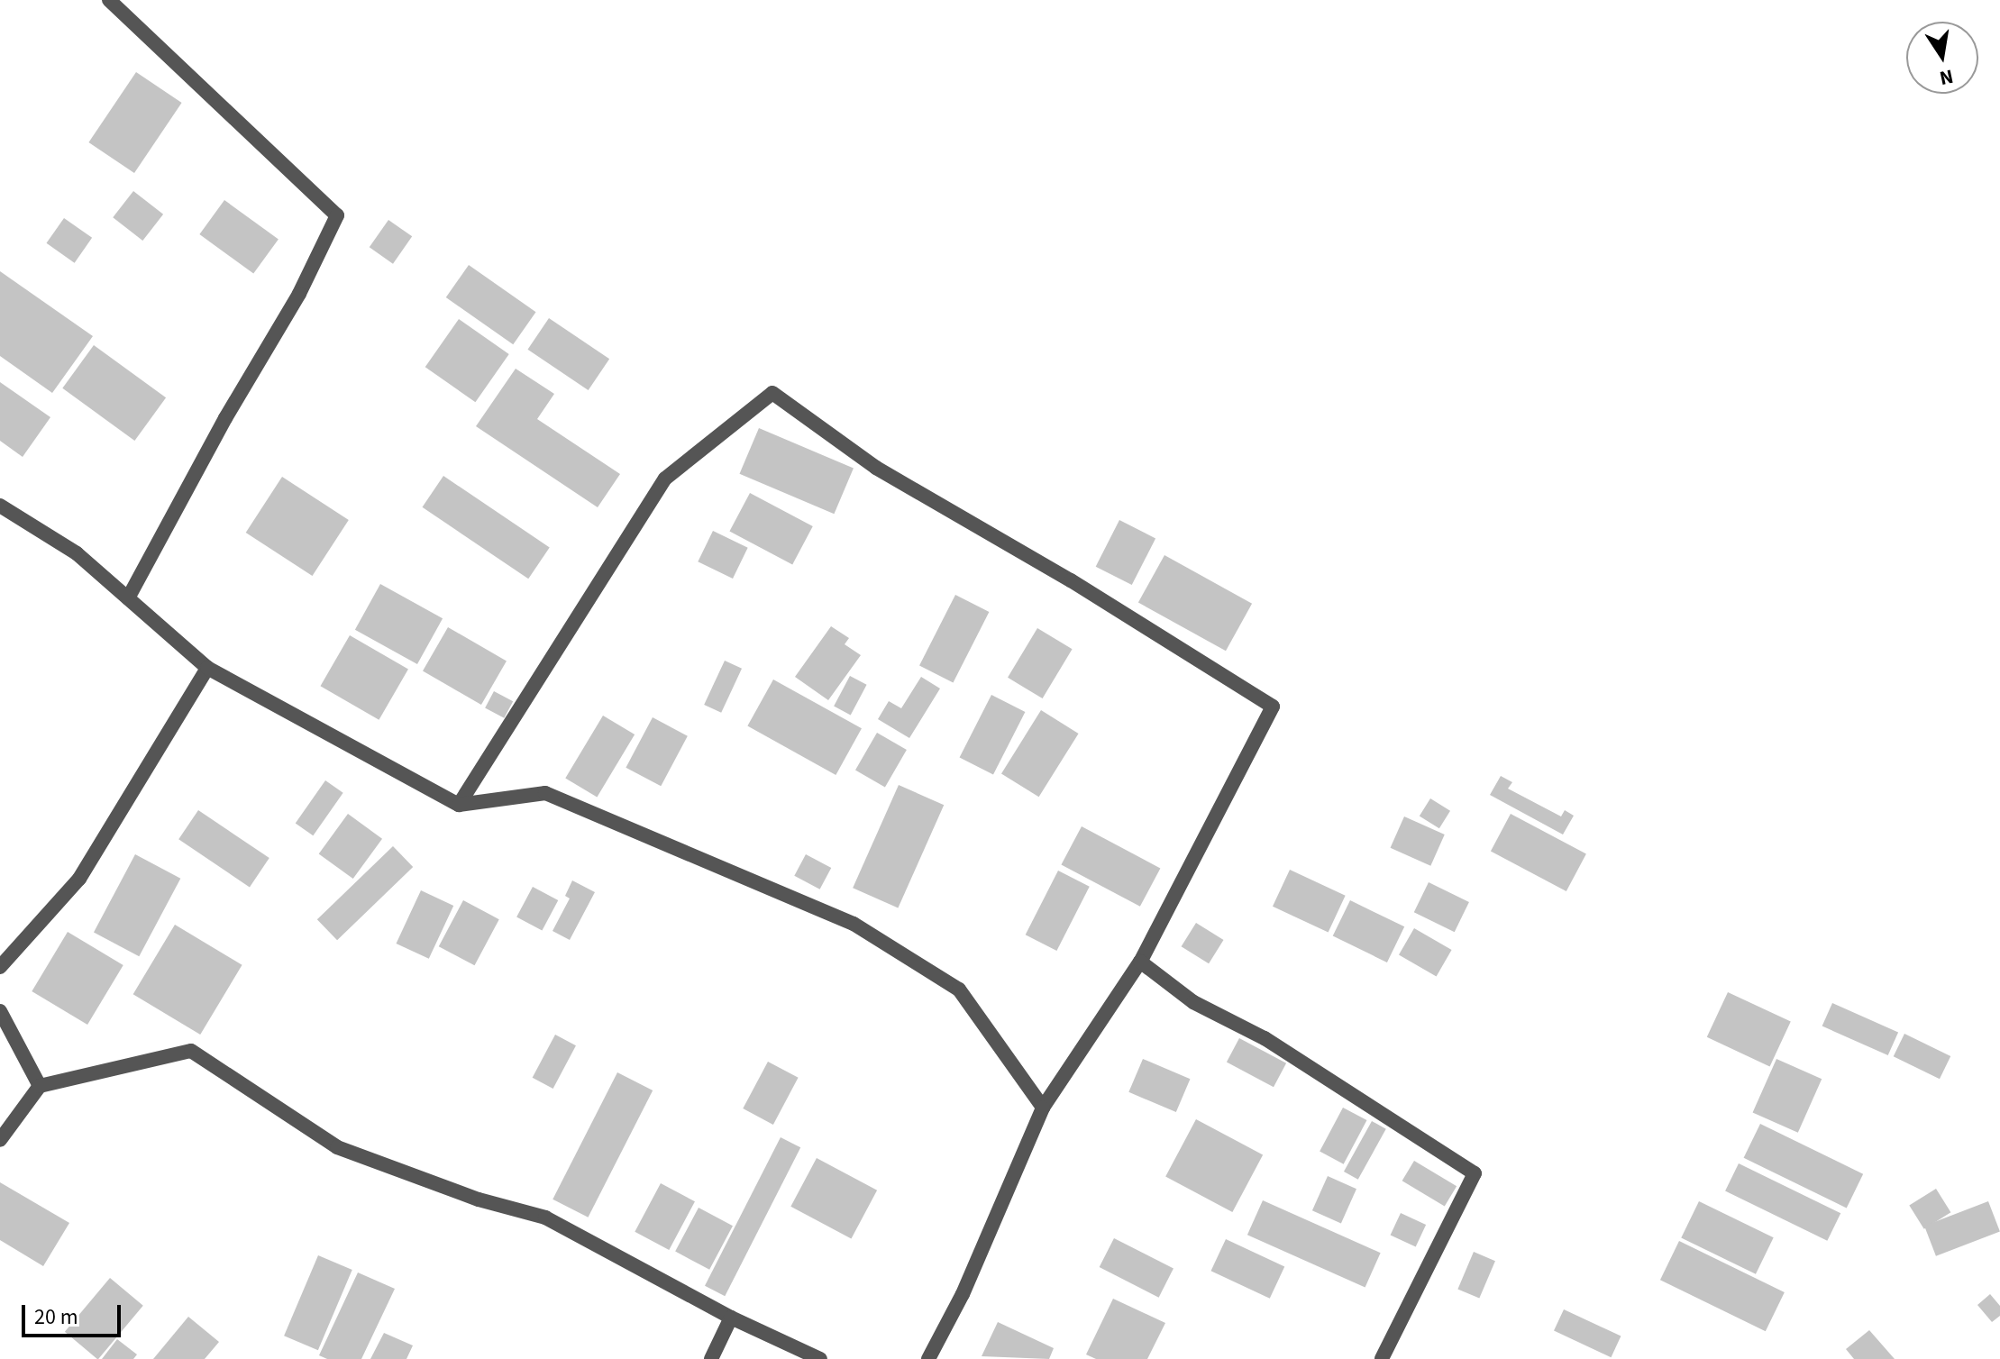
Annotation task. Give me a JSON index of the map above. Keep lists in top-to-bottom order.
{
  "scale_bar": "20 m",
  "north": "bottom"
}
